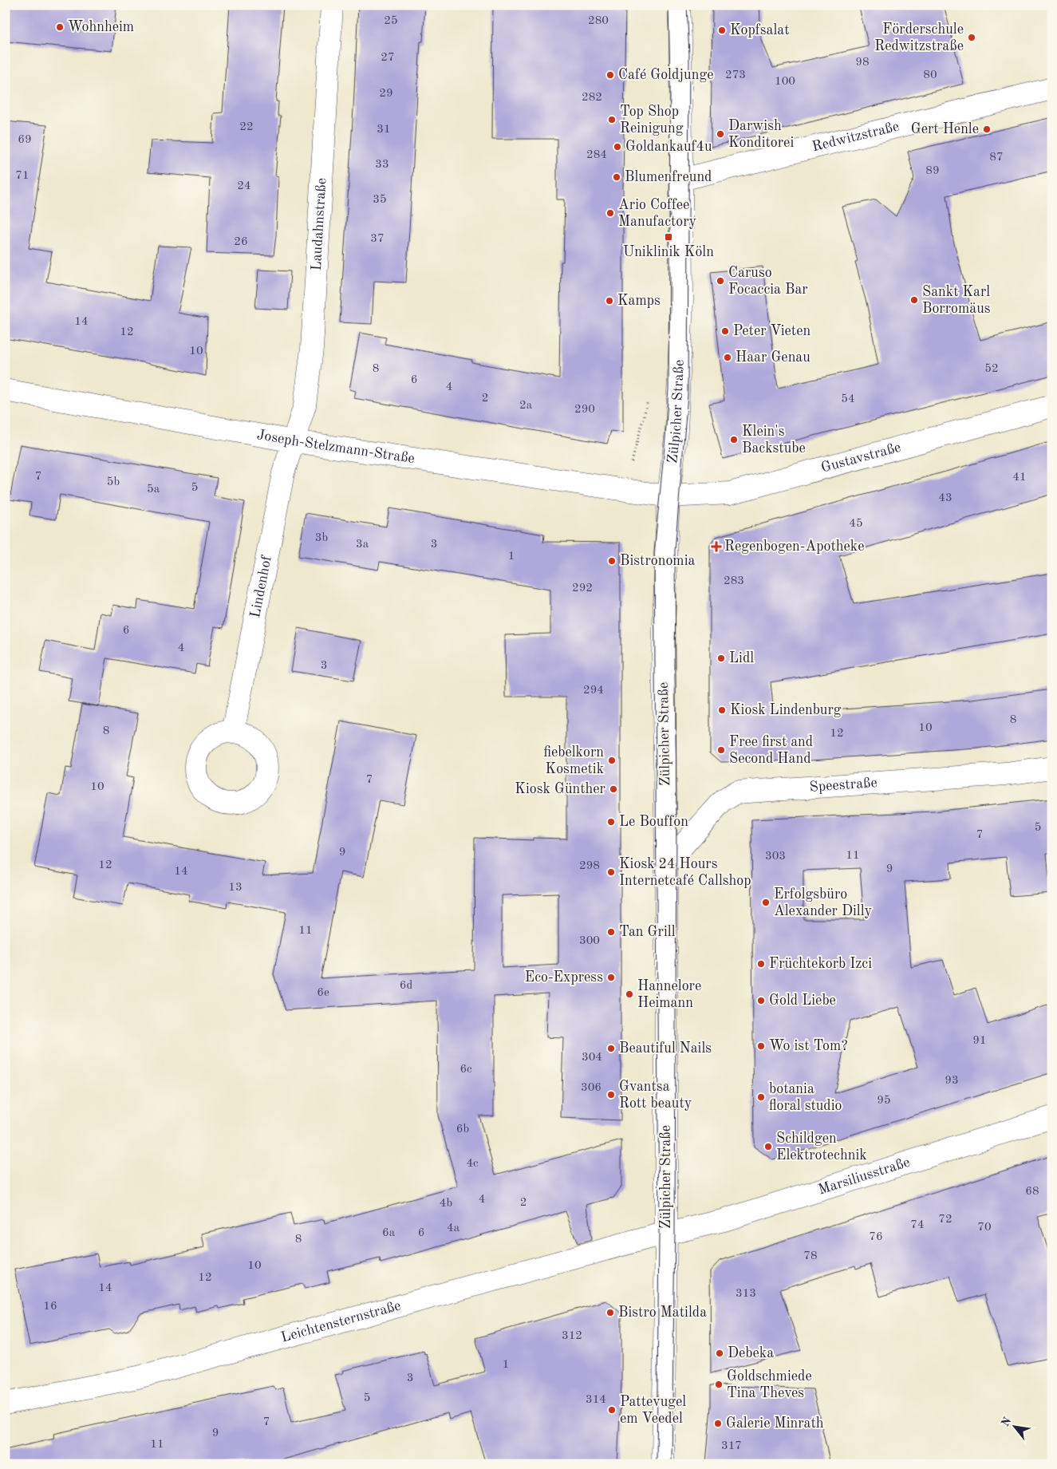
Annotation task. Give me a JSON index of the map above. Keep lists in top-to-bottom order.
{
  "streets": {
    "street": [
      "Redwitzstraße",
      "Laudahnstraße",
      "Zülpicher Straße",
      "Joseph-Stelzmann-Straße",
      "Gustavstraße",
      "Lindenhof",
      "Speestraße",
      "Marsiliusstraße",
      "Leichtensternstraße"
    ]
  },
  "crossings": [
    ["Redwitzstraße", "Zülpicher Straße"],
    ["Laudahnstraße", "Joseph-Stelzmann-Straße"],
    ["Laudahnstraße", "Lindenhof"],
    ["Zülpicher Straße", "Joseph-Stelzmann-Straße"],
    ["Zülpicher Straße", "Gustavstraße"],
    ["Zülpicher Straße", "Speestraße"],
    ["Zülpicher Straße", "Marsiliusstraße"],
    ["Zülpicher Straße", "Leichtensternstraße"],
    ["Joseph-Stelzmann-Straße", "Gustavstraße"],
    ["Joseph-Stelzmann-Straße", "Lindenhof"],
    ["Marsiliusstraße", "Leichtensternstraße"]
  ],
  "places": {
    "other": [
      "Wohnheim",
      "Kopfsalat",
      "Förderschule Redwitzstraße",
      "Café Goldjunge",
      "Top Shop Reinigung",
      "Gert Henle",
      "Darwish Konditorei",
      "Goldankauf4u",
      "Blumenfreund",
      "Ario Coffee Manufactory",
      "Caruso Focaccia Bar",
      "Sankt Karl Borromäus",
      "Kamps",
      "Peter Vieten",
      "Haar Genau",
      "Klein's Backstube",
      "Bistronomia",
      "Lidl",
      "Kiosk Lindenburg",
      "Free first and Second Hand",
      "fiebelkorn Kosmetik",
      "Kiosk Günther",
      "Le Bouffon",
      "Kiosk 24 Hours Internetcafé Callshop",
      "Erfolgsbüro Alexander Dilly",
      "Tan Grill",
      "Früchtekorb Izci",
      "Eco-Express",
      "Hannelore Heimann",
      "Gold Liebe",
      "Wo ist Tom?",
      "Beautiful Nails",
      "Gvantsa Rott beauty",
      "botania floral studio",
      "Schildgen Elektrotechnik",
      "Bistro Matilda",
      "Debeka",
      "Goldschmiede Tina Theves",
      "Pattevugel em Veedel",
      "Galerie Minrath"
    ],
    "transit": ["Uniklinik Köln"],
    "health": ["Regenbogen-Apotheke"]
  },
  "house_numbers": [
    "25",
    "280",
    "27",
    "98",
    "273",
    "80",
    "100",
    "29",
    "282",
    "22",
    "31",
    "69",
    "284",
    "87",
    "33",
    "89",
    "71",
    "24",
    "35",
    "37",
    "26",
    "14",
    "12",
    "10",
    "8",
    "52",
    "6",
    "4",
    "2",
    "54",
    "2a",
    "290",
    "7",
    "41",
    "5b",
    "5",
    "5a",
    "43",
    "45",
    "3b",
    "3a",
    "3",
    "1",
    "283",
    "292",
    "6",
    "4",
    "3",
    "294",
    "8",
    "10",
    "8",
    "12",
    "7",
    "10",
    "5",
    "7",
    "9",
    "11",
    "303",
    "12",
    "298",
    "9",
    "14",
    "13",
    "11",
    "300",
    "6d",
    "6e",
    "91",
    "304",
    "6c",
    "93",
    "306",
    "95",
    "6b",
    "4c",
    "68",
    "4",
    "2",
    "4b",
    "72",
    "74",
    "70",
    "4a",
    "6a",
    "6",
    "76",
    "8",
    "78",
    "10",
    "12",
    "14",
    "313",
    "16",
    "312",
    "1",
    "3",
    "5",
    "314",
    "7",
    "9",
    "11",
    "317"
  ],
  "north": "top left"
}
